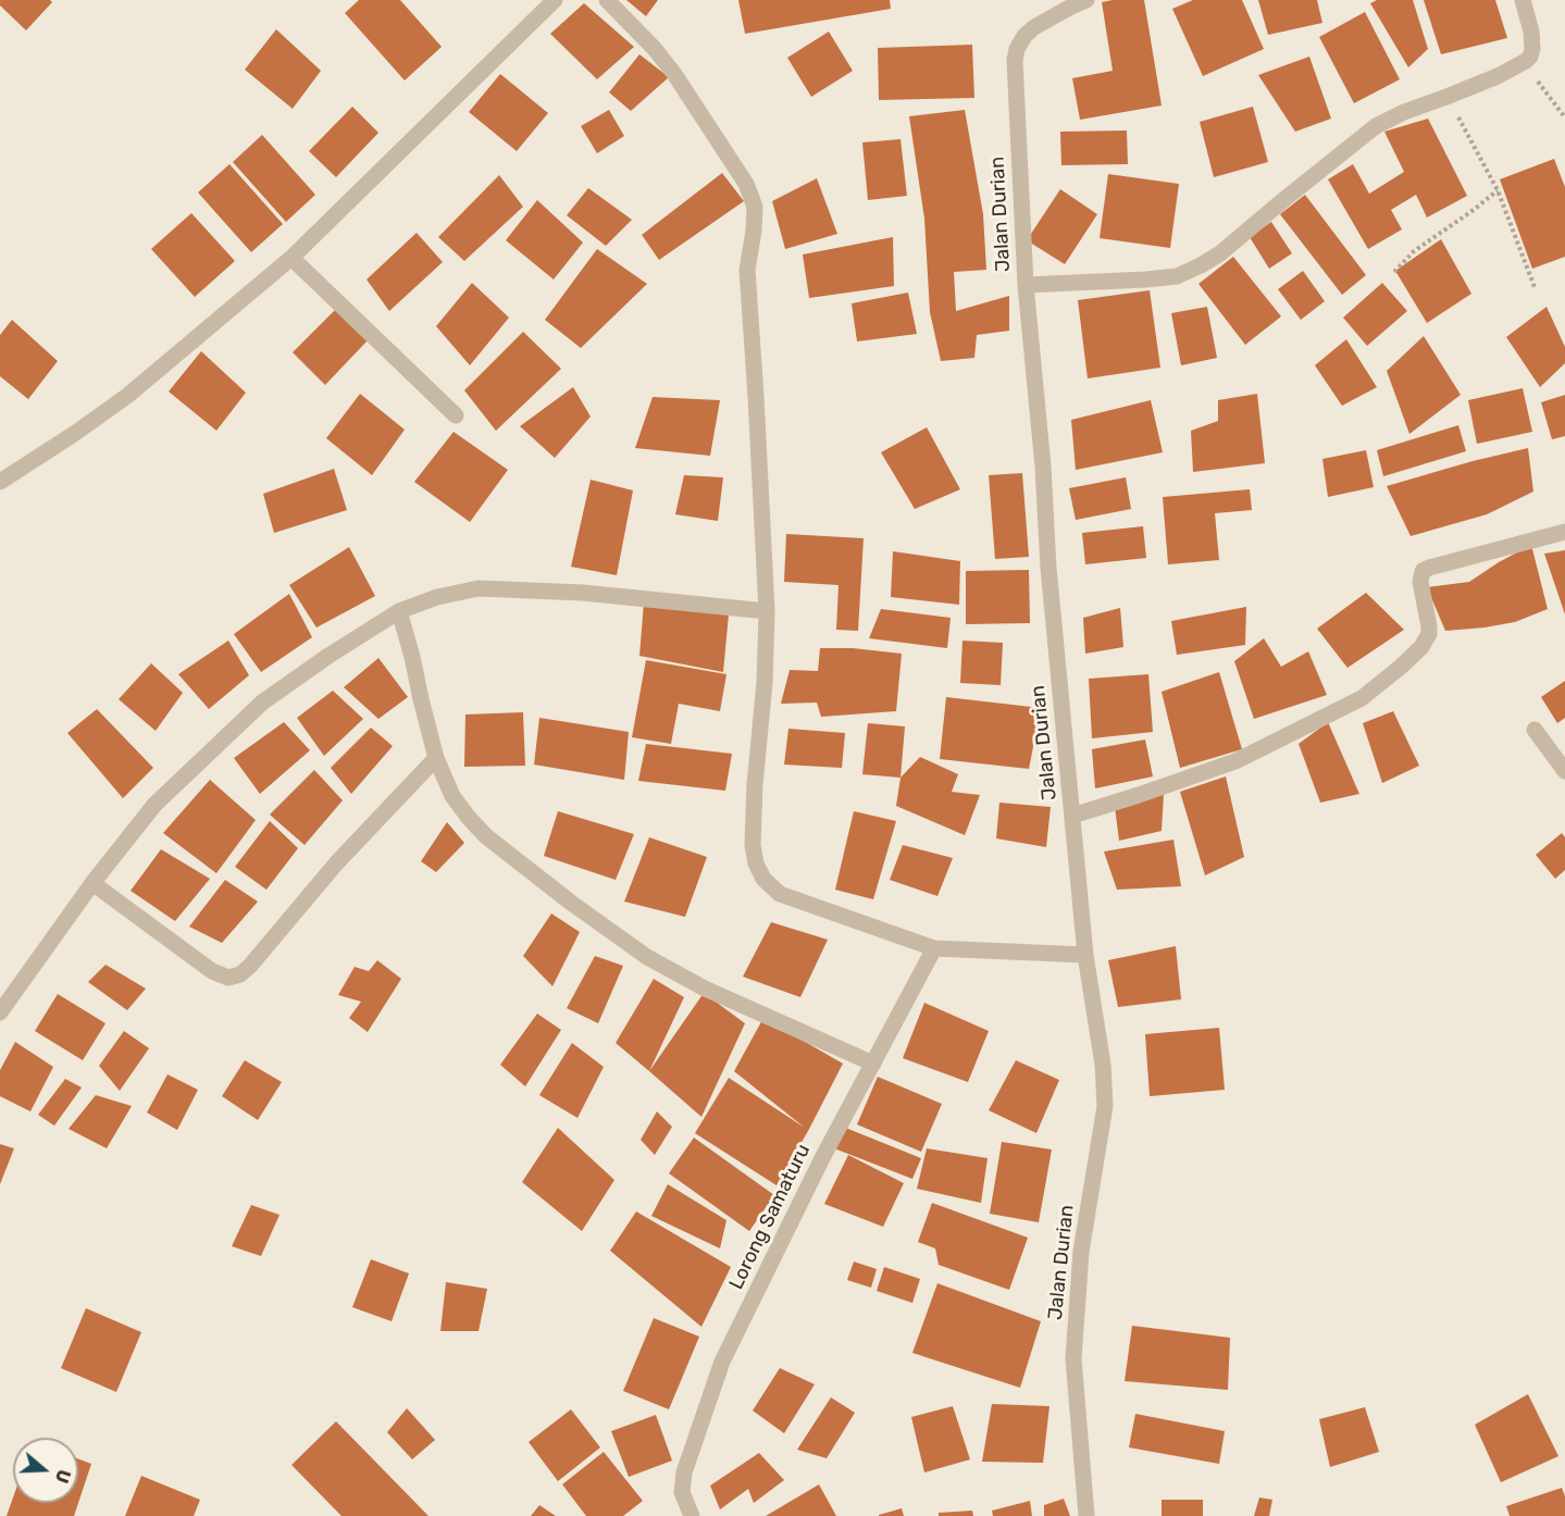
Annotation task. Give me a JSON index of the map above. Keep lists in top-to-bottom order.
{
  "streets": {
    "street": ["Jalan Durian", "Lorong Samaturu"]
  },
  "north": "right"
}
